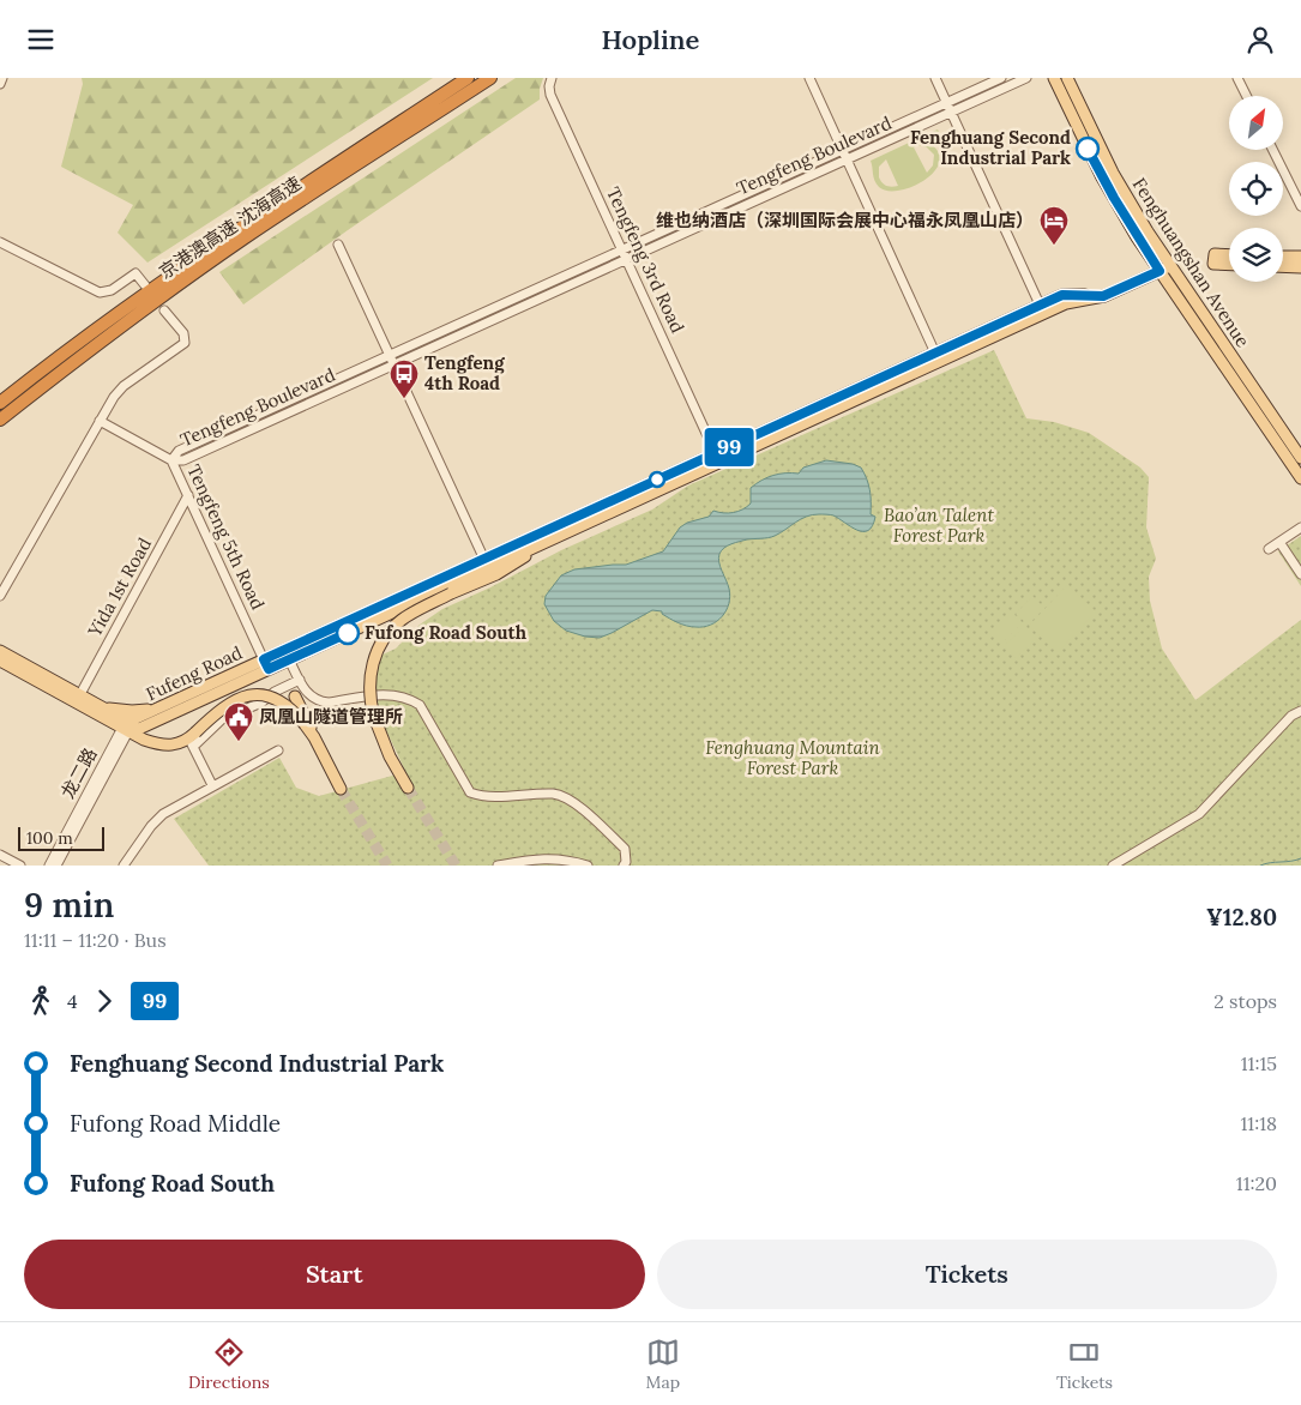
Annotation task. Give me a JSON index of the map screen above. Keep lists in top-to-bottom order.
{
  "streets": {
    "highway": ["京港澳高速 沈海高速"],
    "main road": ["Fenghuangshan Avenue", "Fufeng Road"],
    "street": [
      "Tengfeng Boulevard",
      "Tengfeng 3rd Road",
      "Tengfeng 5th Road",
      "Yida 1st Road",
      "龙二路"
    ]
  },
  "crossings": [
    ["Tengfeng Boulevard", "Tengfeng 3rd Road"],
    ["Tengfeng Boulevard", "Tengfeng 5th Road"],
    ["Tengfeng 3rd Road", "Fufeng Road"],
    ["Fenghuangshan Avenue", "Fufeng Road"],
    ["Tengfeng 5th Road", "Yida 1st Road"],
    ["Tengfeng 5th Road", "Fufeng Road"],
    ["Fufeng Road", "龙二路"]
  ],
  "parks": ["Bao’an Talent Forest Park", "Fenghuang Mountain Forest Park"],
  "places": {
    "other": ["Fenghuang Second Industrial Park", "Fufong Road South"],
    "hotel": ["维也纳酒店（深圳国际会展中心福永凤凰山店）"],
    "bus stop": ["Tengfeng 4th Road"],
    "public building": ["凤凰山隧道管理所"]
  },
  "lines": ["bus line 99"],
  "scale_bar": "100 m",
  "north": "top right",
  "page": {
    "header": "Hopline",
    "on_map": "99",
    "scale": "100 m",
    "heading": ["9 min", "11:11 – 11:20 · Bus", "¥12.80"],
    "legs": ["4", "99", "2 stops"],
    "list": [
      {
        "name": "Fenghuang Second Industrial Park",
        "value": "11:15"
      },
      {
        "name": "Fufong Road Middle",
        "value": "11:18"
      },
      {
        "name": "Fufong Road South",
        "value": "11:20"
      }
    ],
    "buttons": ["Start", "Tickets"],
    "tabs": ["Directions", "Map", "Tickets"]
  }
}
